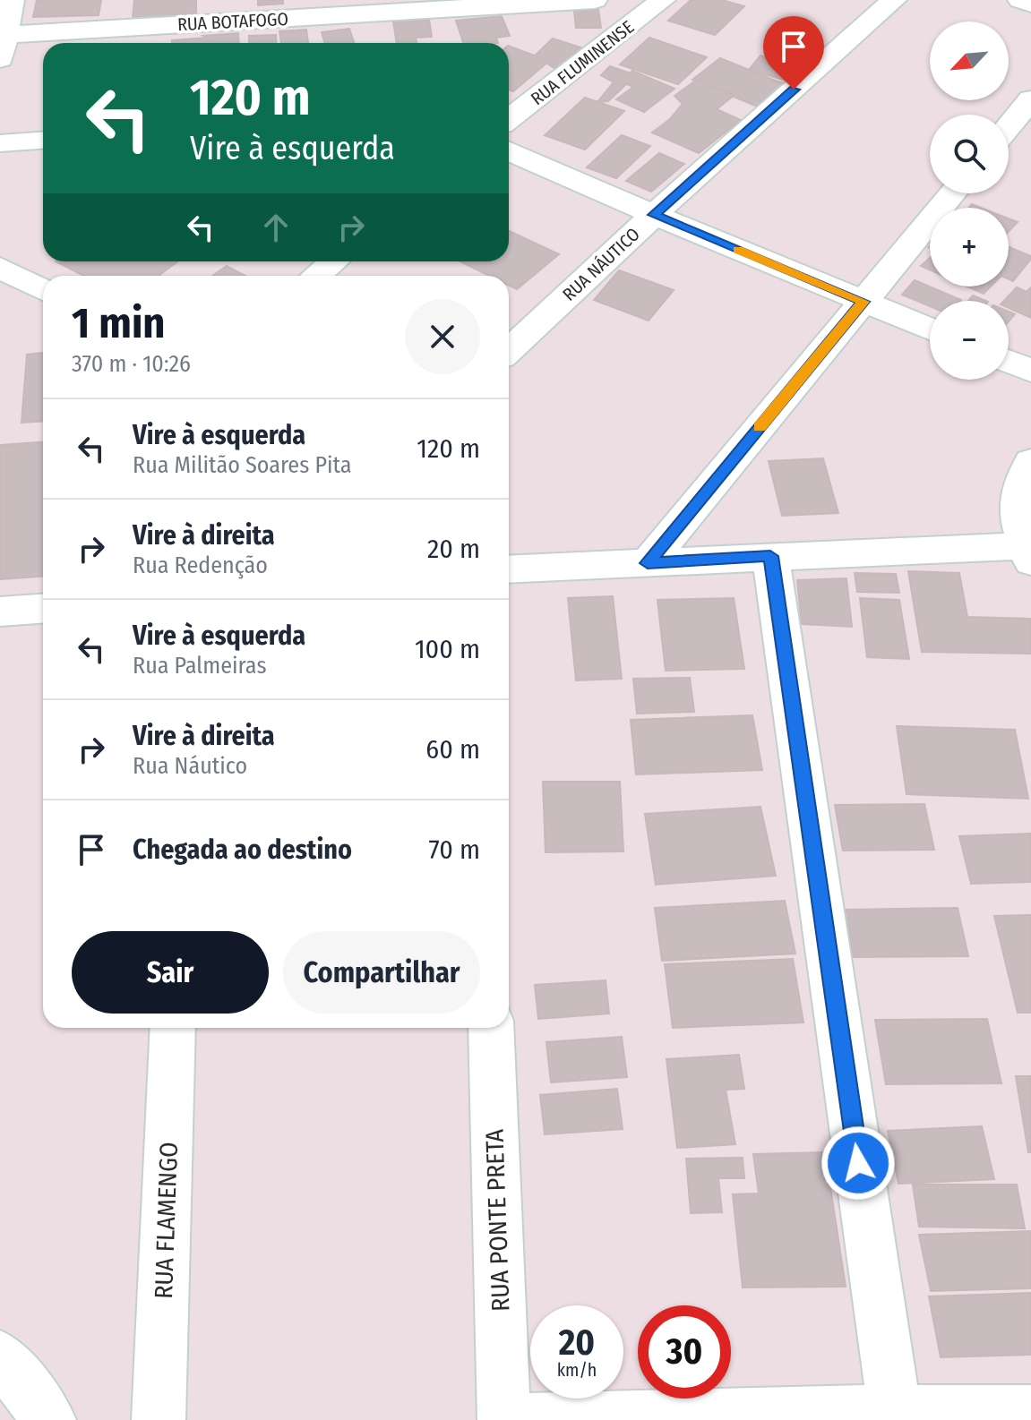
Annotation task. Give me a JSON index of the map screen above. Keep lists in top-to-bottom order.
{
  "streets": {
    "street": [
      "RUA BOTAFOGO",
      "RUA FLUMINENSE",
      "RUA NÁUTICO",
      "RUA FLAMENGO",
      "RUA PONTE PRETA"
    ]
  },
  "north": "bottom left",
  "page": {
    "map_buttons": ["+", "−"],
    "turn": ["120 m", "Vire à esquerda"],
    "heading": ["1 min", "370 m · 10:26"],
    "list": [
      {
        "name": "Vire à esquerda",
        "note": "Rua Militão Soares Pita",
        "value": "120 m"
      },
      {
        "name": "Vire à direita",
        "note": "Rua Redenção",
        "value": "20 m"
      },
      {
        "name": "Vire à esquerda",
        "note": "Rua Palmeiras",
        "value": "100 m"
      },
      {
        "name": "Vire à direita",
        "note": "Rua Náutico",
        "value": "60 m"
      },
      {
        "name": "Chegada ao destino",
        "value": "70 m"
      }
    ],
    "buttons": ["Sair", "Compartilhar"],
    "speed": "20 km/h",
    "limit": "30"
  }
}
